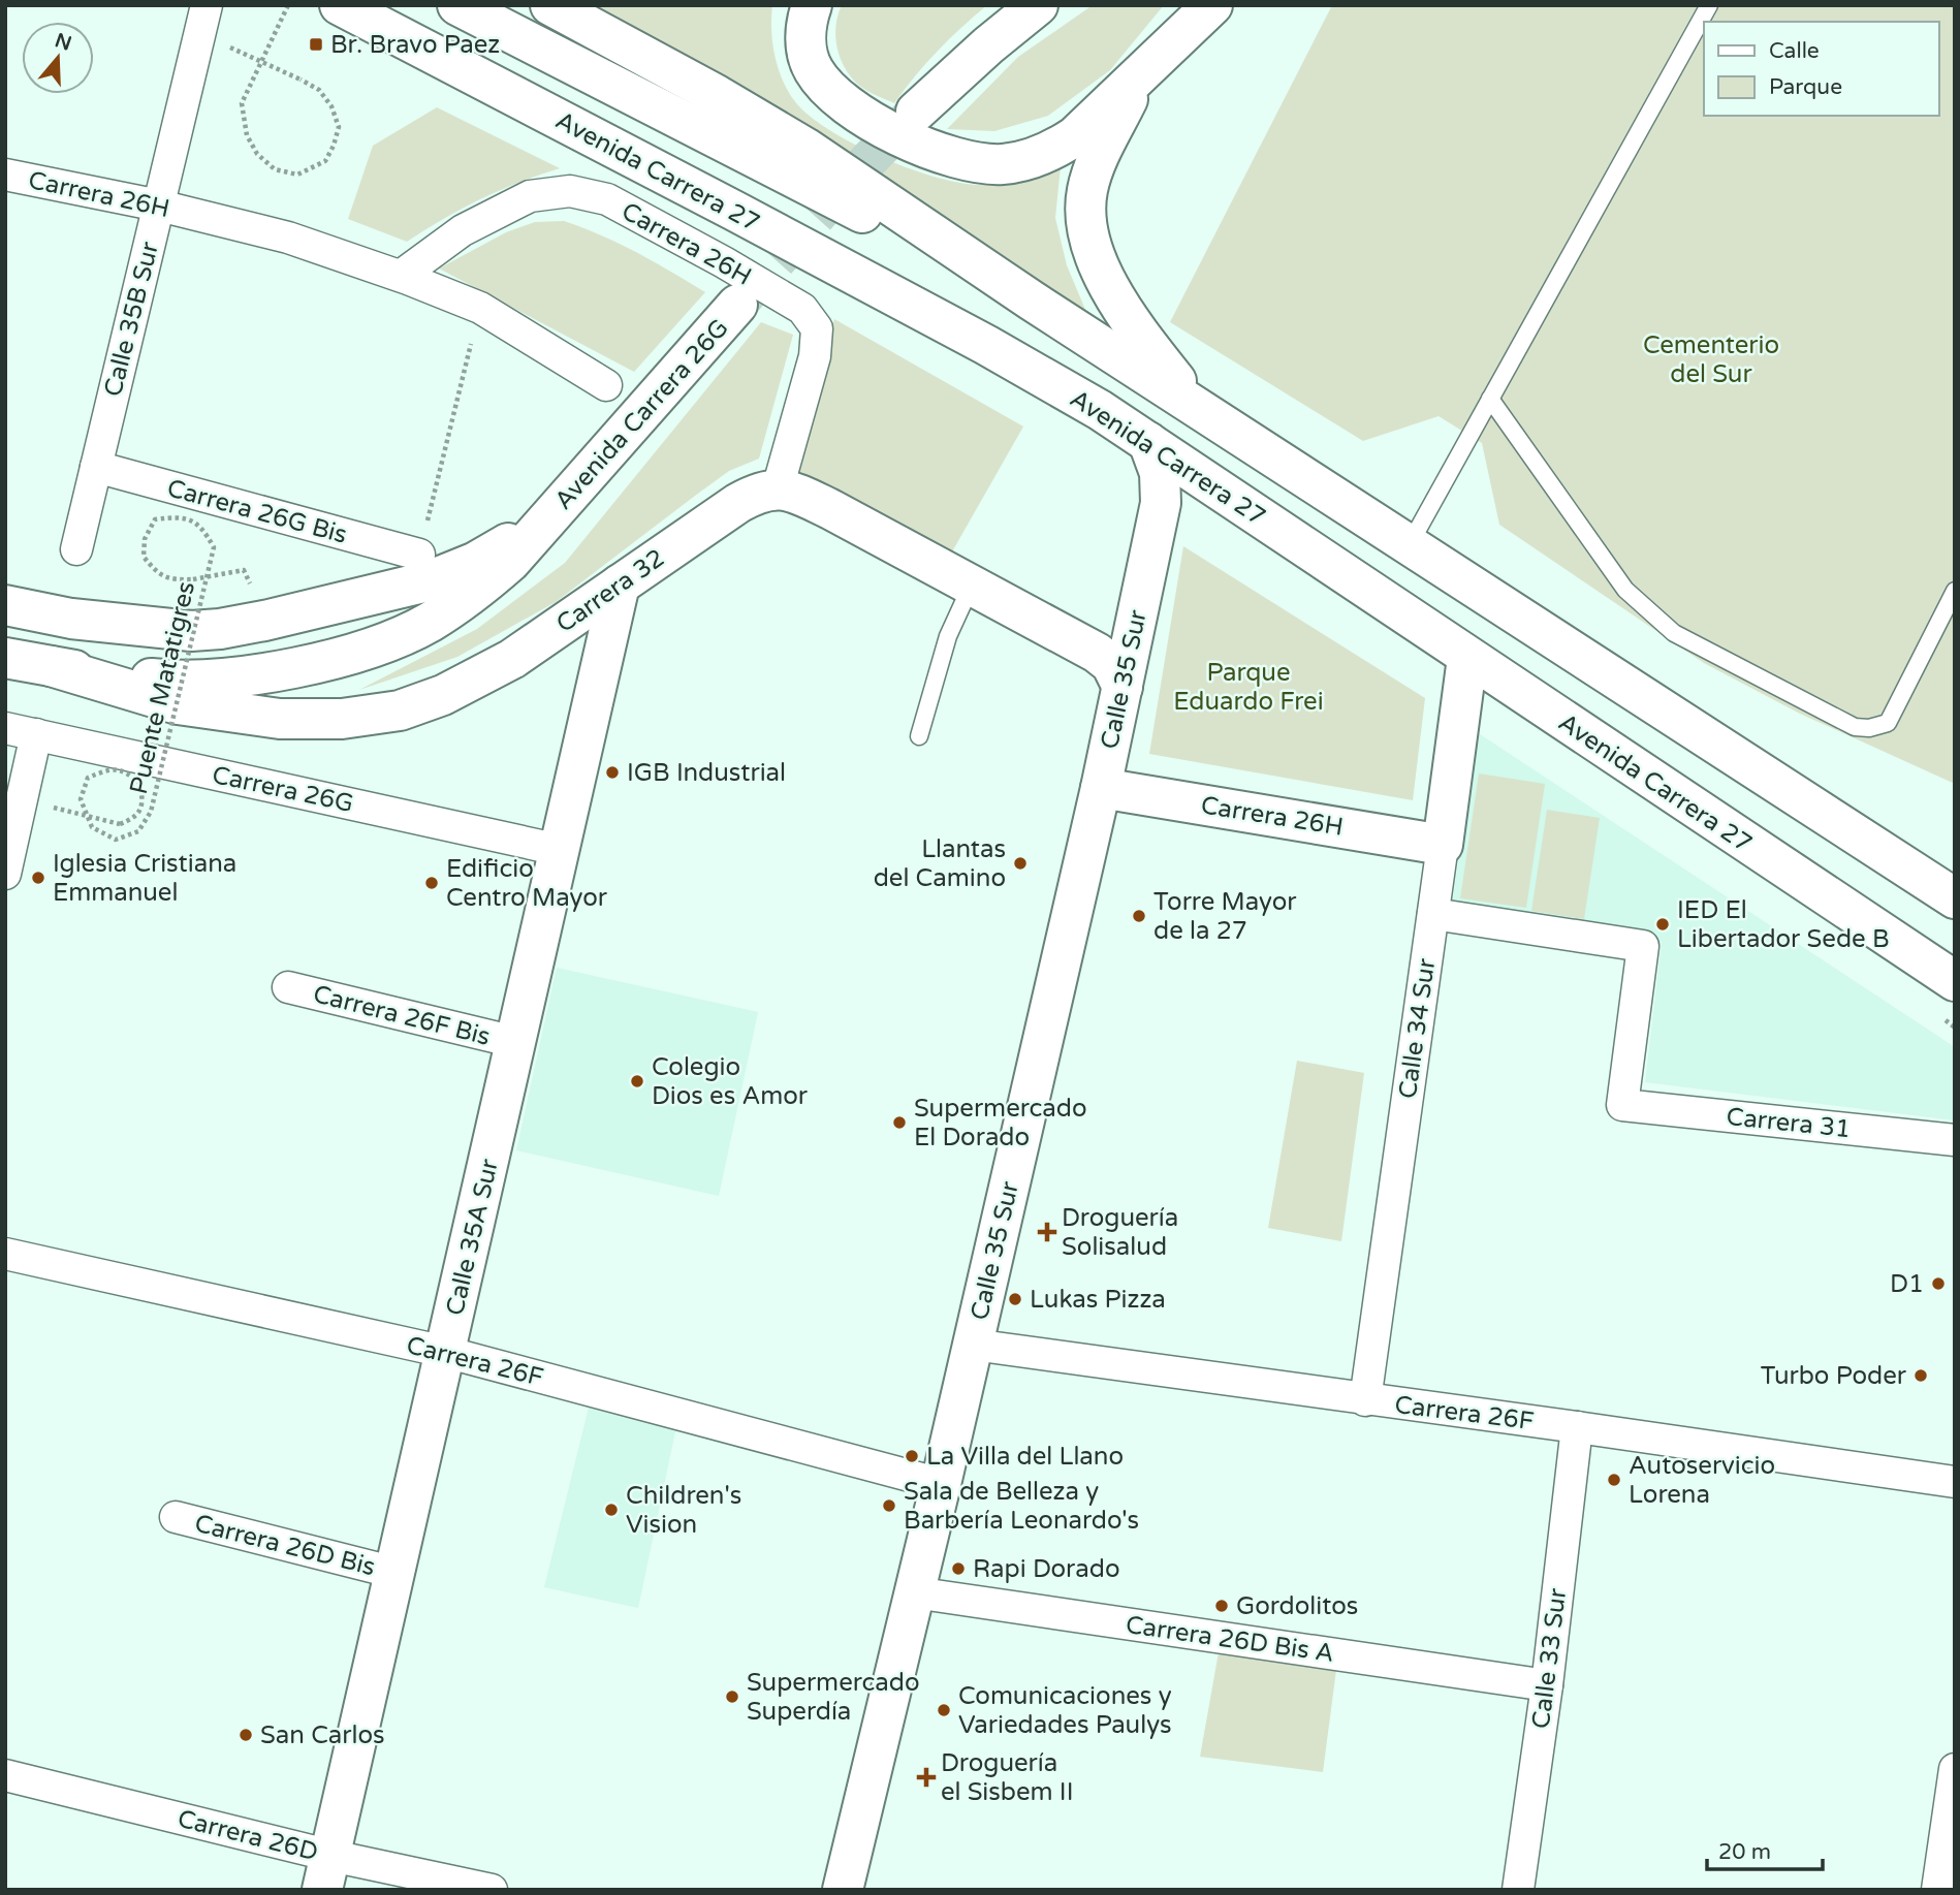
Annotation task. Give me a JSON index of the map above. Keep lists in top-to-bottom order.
{
  "streets": {
    "main road": [
      "Avenida Carrera 27",
      "Carrera 26H",
      "Avenida Carrera 26G",
      "Carrera 32",
      "Calle 35 Sur",
      "Calle 34 Sur",
      "Calle 35A Sur"
    ],
    "street": [
      "Calle 35B Sur",
      "Carrera 26G Bis",
      "Carrera 26G",
      "Carrera 26F Bis",
      "Carrera 31",
      "Carrera 26F",
      "Carrera 26D Bis",
      "Carrera 26D Bis A",
      "Calle 33 Sur",
      "Carrera 26D"
    ],
    "path": ["Puente Matatigres"]
  },
  "crossings": [
    ["Avenida Carrera 27", "Calle 35 Sur"],
    ["Avenida Carrera 27", "Calle 34 Sur"],
    ["Carrera 26H", "Calle 35B Sur"],
    ["Carrera 26H", "Carrera 32"],
    ["Carrera 26H", "Calle 35 Sur"],
    ["Carrera 26H", "Calle 34 Sur"],
    ["Calle 35B Sur", "Carrera 26G Bis"],
    ["Avenida Carrera 26G", "Carrera 32"],
    ["Carrera 32", "Calle 35A Sur"],
    ["Calle 35 Sur", "Carrera 26F"],
    ["Calle 35 Sur", "Carrera 26D Bis A"],
    ["Carrera 26G", "Calle 35A Sur"],
    ["Carrera 26F Bis", "Calle 35A Sur"],
    ["Calle 34 Sur", "Carrera 31"],
    ["Calle 34 Sur", "Carrera 26F"],
    ["Calle 35A Sur", "Carrera 26F"],
    ["Calle 35A Sur", "Carrera 26D Bis"],
    ["Calle 35A Sur", "Carrera 26D"],
    ["Carrera 26F", "Calle 33 Sur"],
    ["Carrera 26D Bis A", "Calle 33 Sur"]
  ],
  "parks": ["Cementerio del Sur", "Parque Eduardo Frei"],
  "places": {
    "transit": ["Br. Bravo Paez"],
    "other": [
      "IGB Industrial",
      "Llantas del Camino",
      "Iglesia Cristiana Emmanuel",
      "Edificio Centro Mayor",
      "Torre Mayor de la 27",
      "IED El Libertador Sede B",
      "Colegio Dios es Amor",
      "Supermercado El Dorado",
      "D1",
      "Lukas Pizza",
      "Turbo Poder",
      "La Villa del Llano",
      "Autoservicio Lorena",
      "Sala de Belleza y Barbería Leonardo's",
      "Children's Vision",
      "Rapi Dorado",
      "Gordolitos",
      "Supermercado Superdía",
      "Comunicaciones y Variedades Paulys",
      "San Carlos"
    ],
    "health": ["Droguería Solisalud", "Droguería el Sisbem II"]
  },
  "legend": ["Calle", "Parque"],
  "scale_bar": "20 m",
  "north": "top"
}
